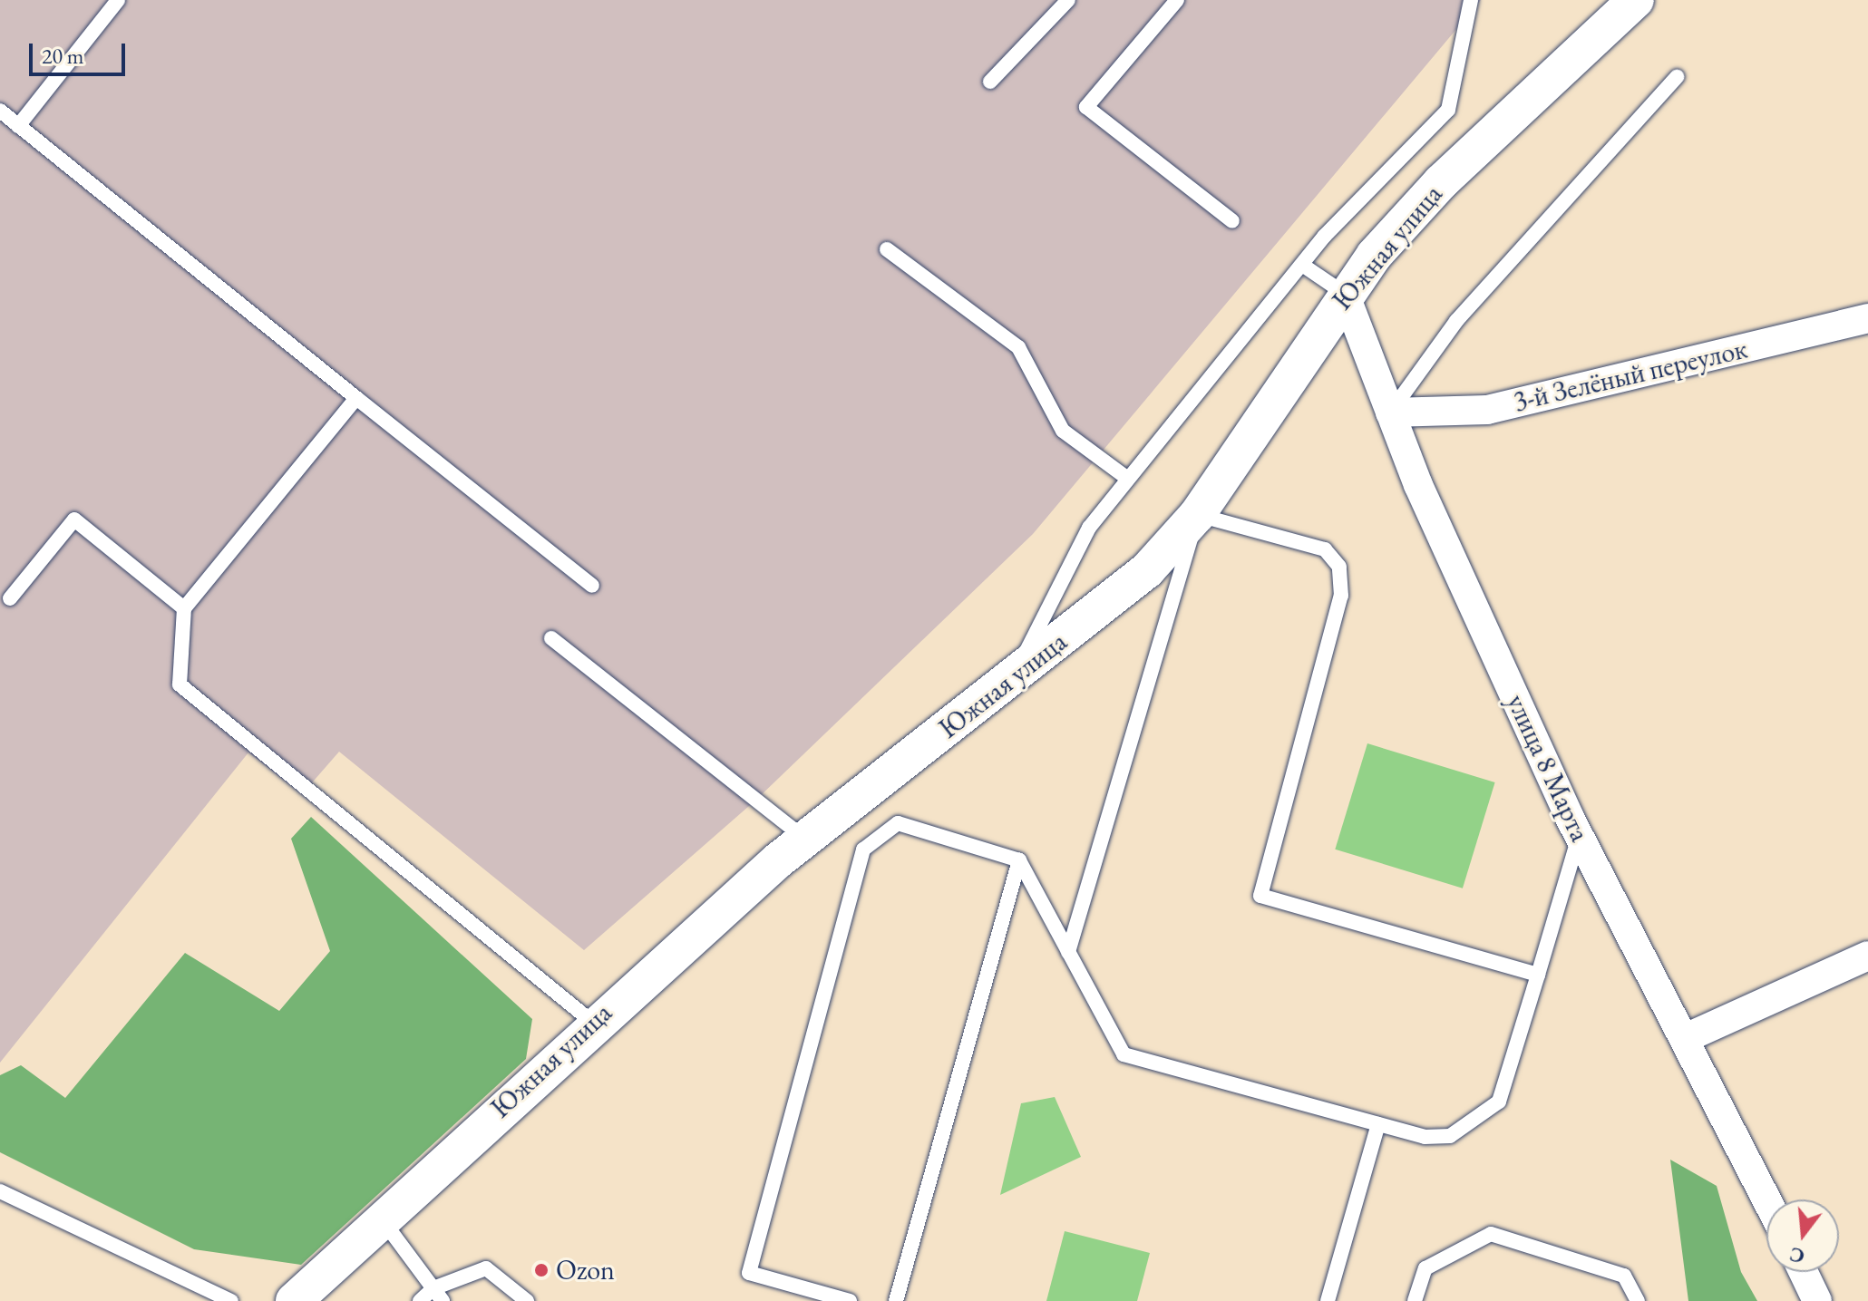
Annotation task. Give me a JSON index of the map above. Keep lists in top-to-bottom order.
{
  "streets": {
    "street": ["Южная улица", "3-й Зелёный переулок", "улица 8 Марта"]
  },
  "crossings": [
    ["Южная улица", "улица 8 Марта"],
    ["3-й Зелёный переулок", "улица 8 Марта"]
  ],
  "places": ["Ozon"],
  "scale_bar": "20 m",
  "north": "bottom"
}
